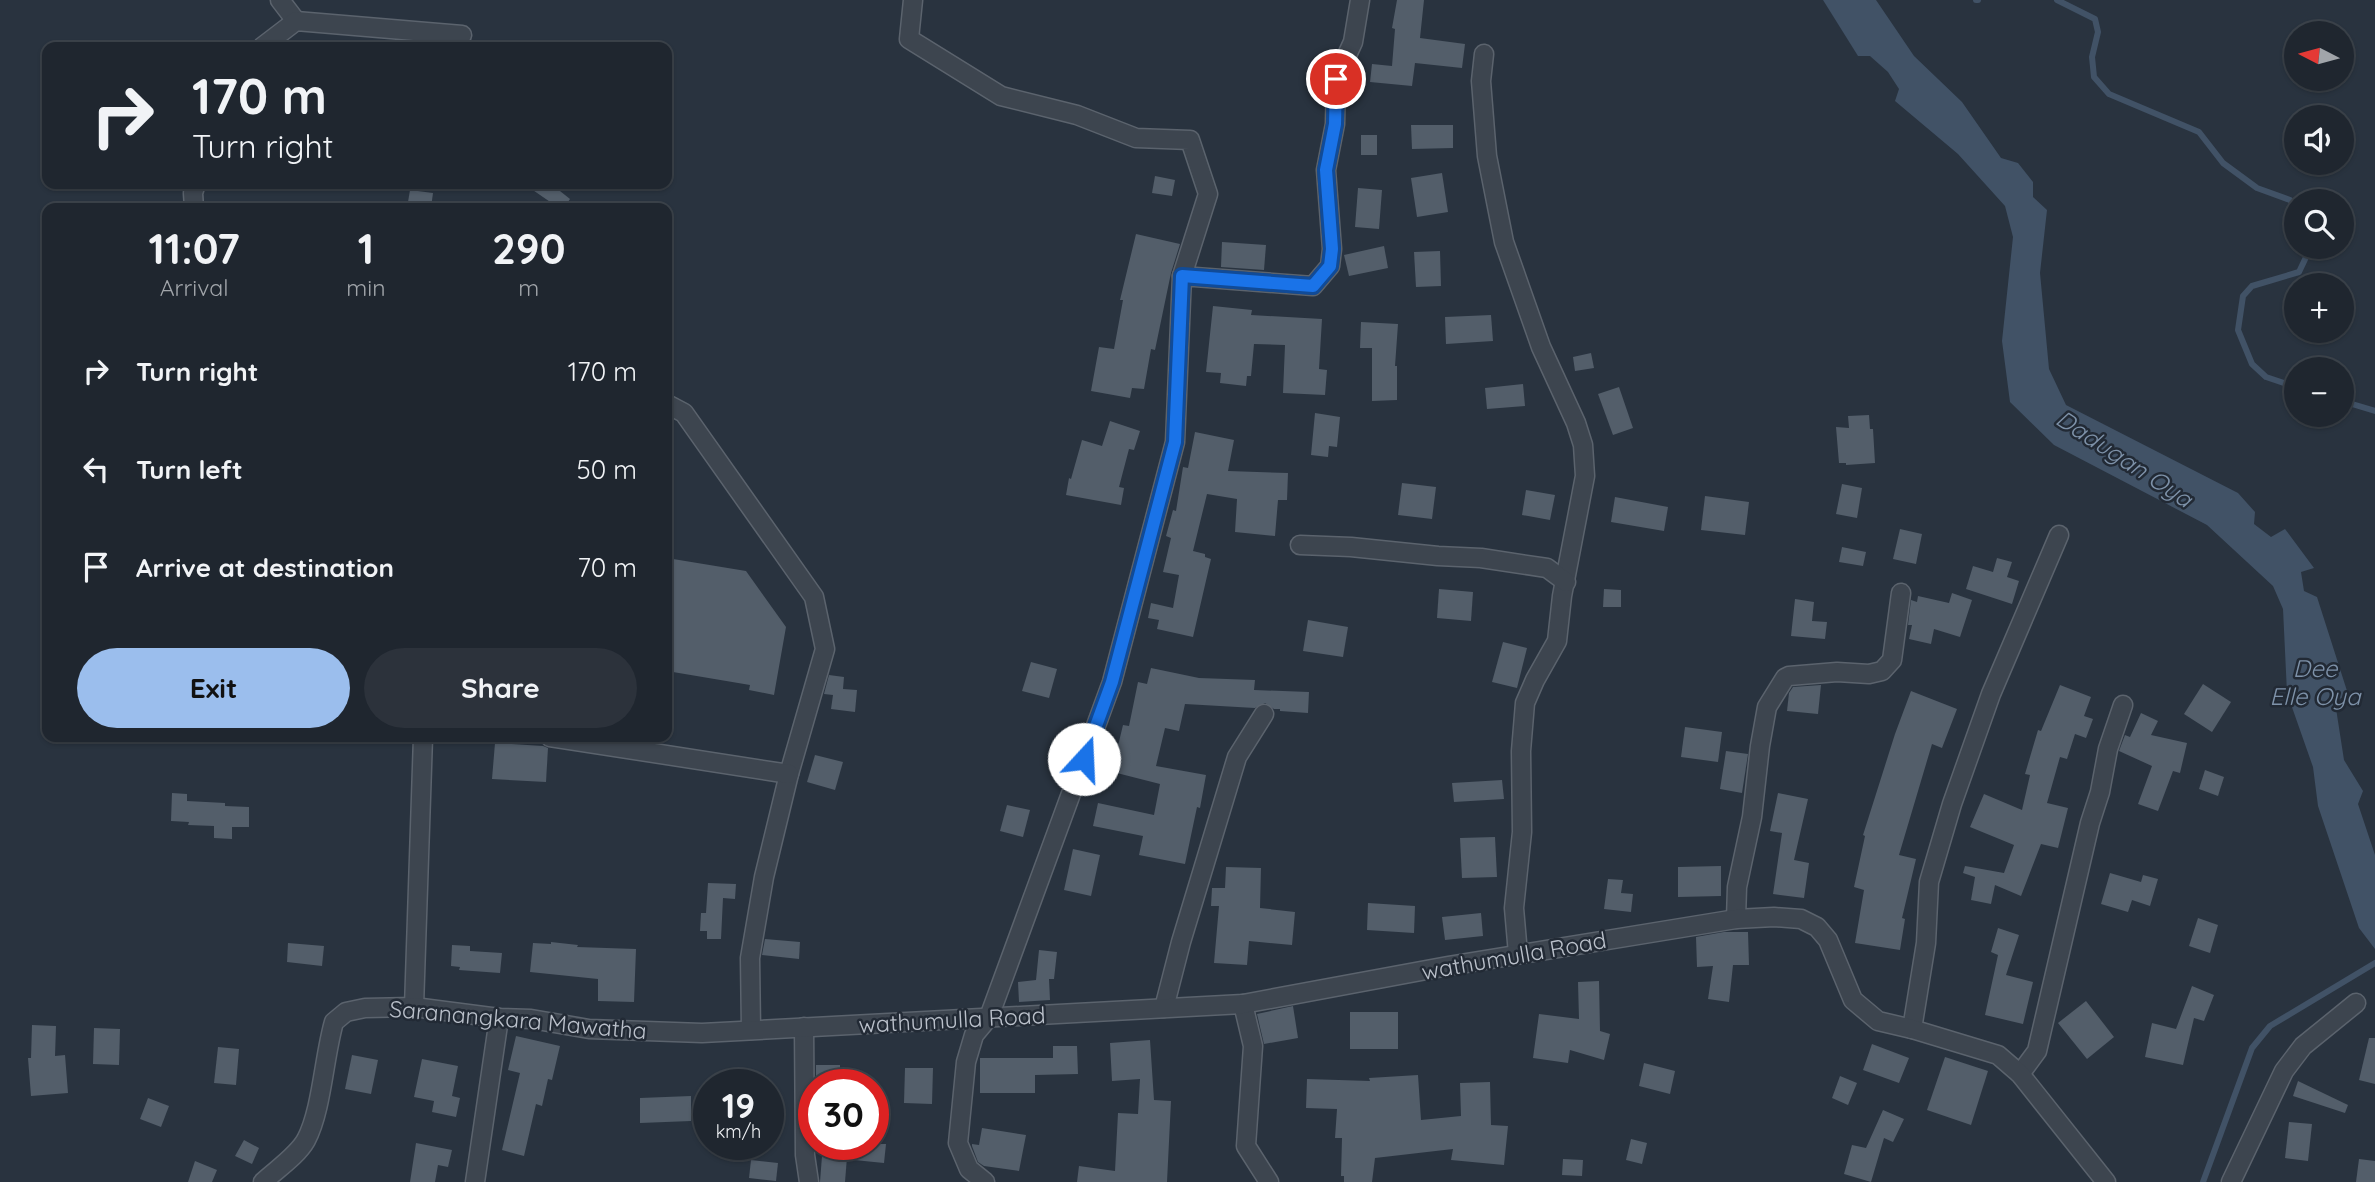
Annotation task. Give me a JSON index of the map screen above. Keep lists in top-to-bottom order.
{
  "streets": {
    "street": ["wathumulla Road", "Saranangkara Mawatha"]
  },
  "crossings": [
    ["wathumulla Road", "Saranangkara Mawatha"]
  ],
  "water": ["Dadugan Oya", "Dee Elle Oya"],
  "north": "left",
  "page": {
    "map_buttons": ["+", "−"],
    "turn": ["170 m", "Turn right"],
    "eta": [
      "11:07",
      "Arrival",
      "1",
      "min",
      "290",
      "m"
    ],
    "list": [
      {
        "name": "Turn right",
        "value": "170 m"
      },
      {
        "name": "Turn left",
        "value": "50 m"
      },
      {
        "name": "Arrive at destination",
        "value": "70 m"
      }
    ],
    "buttons": ["Exit", "Share"],
    "speed": "19 km/h",
    "limit": "30"
  }
}
